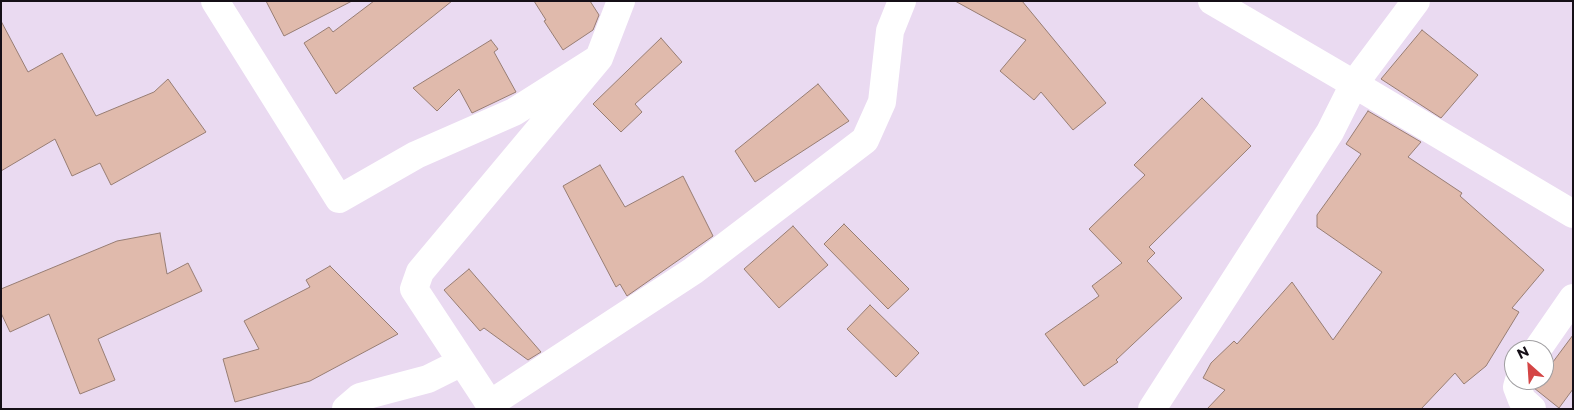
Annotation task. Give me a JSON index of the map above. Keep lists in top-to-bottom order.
{
  "north": "top left"
}
